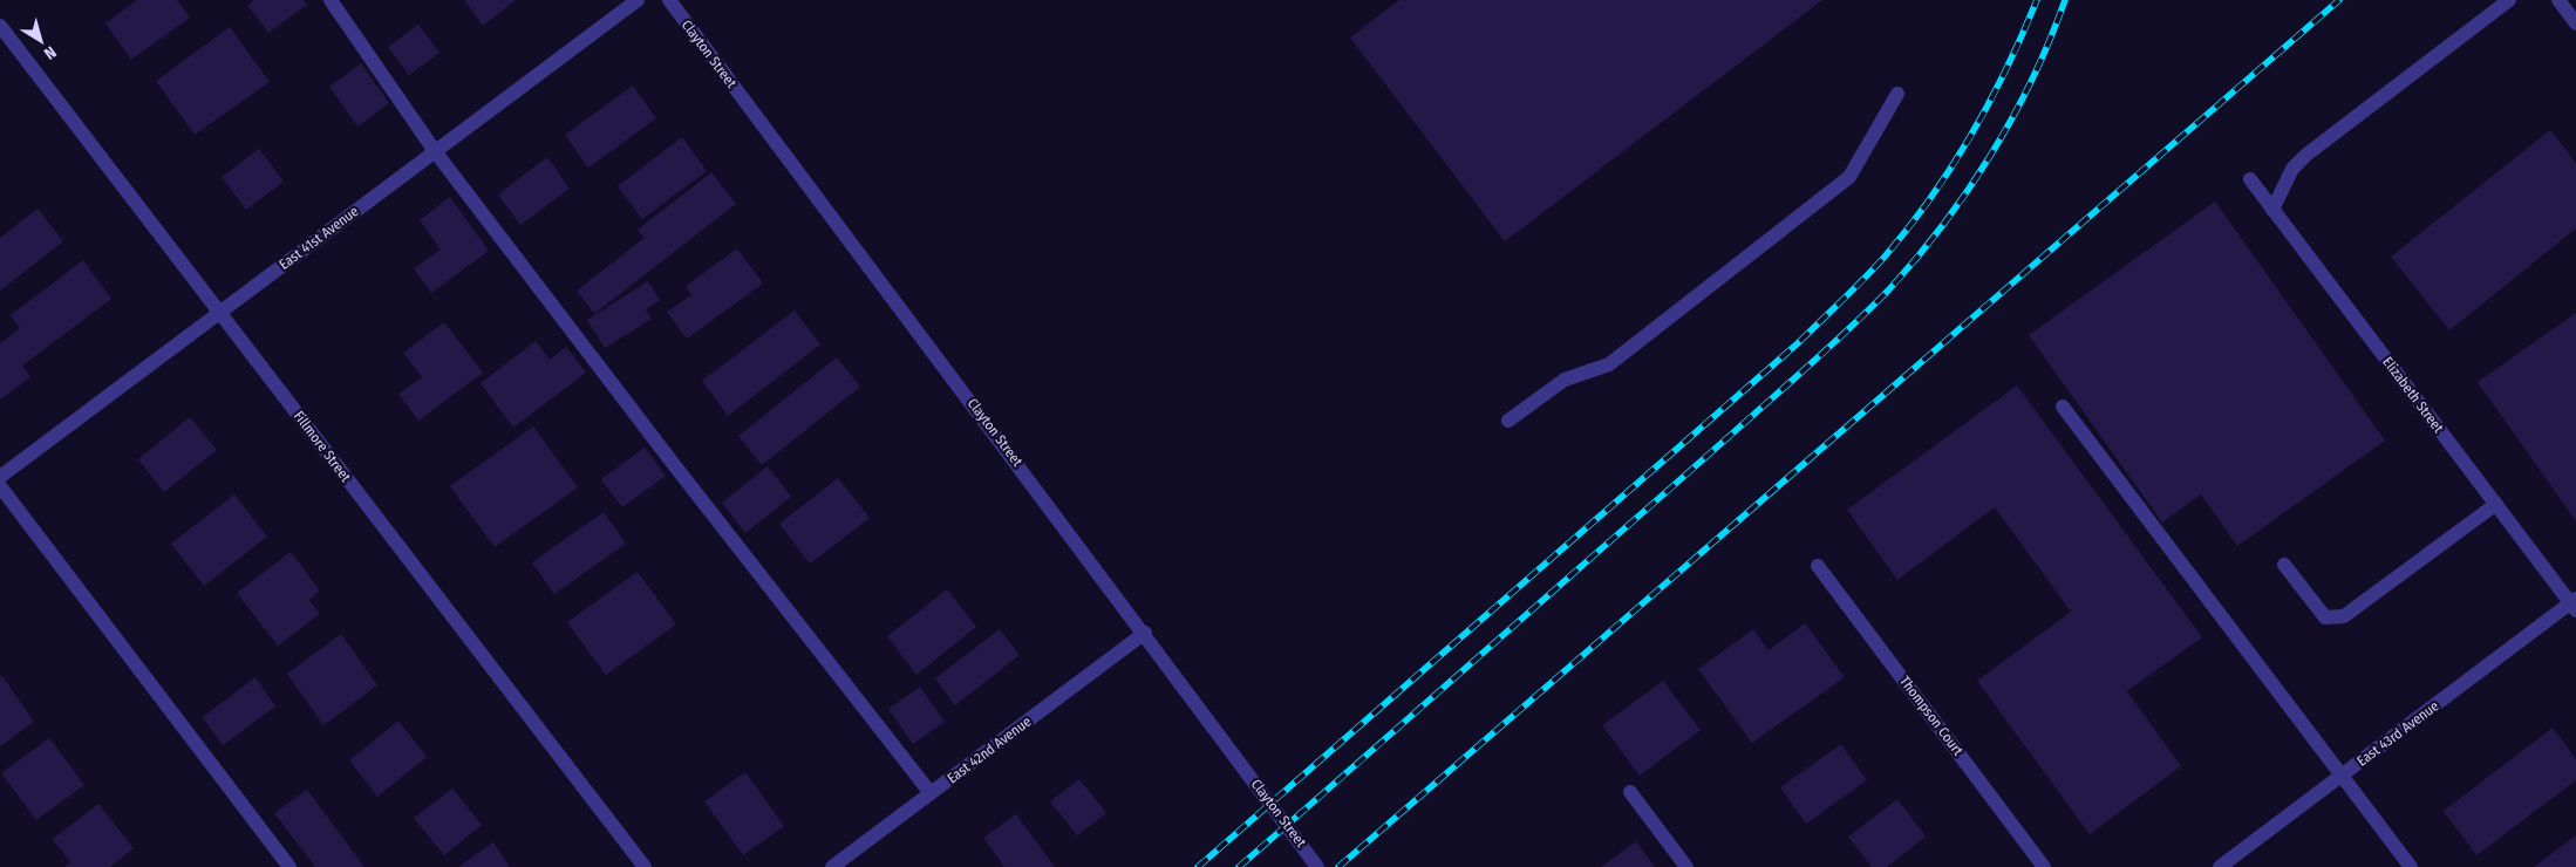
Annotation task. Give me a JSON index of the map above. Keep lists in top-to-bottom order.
{
  "streets": {
    "street": [
      "Clayton Street",
      "East 41st Avenue",
      "Elizabeth Street",
      "Fillmore Street",
      "Thompson Court",
      "East 43rd Avenue",
      "East 42nd Avenue"
    ]
  },
  "crossings": [
    ["Clayton Street", "East 42nd Avenue"],
    ["East 41st Avenue", "Fillmore Street"],
    ["Elizabeth Street", "East 43rd Avenue"]
  ],
  "north": "bottom right"
}
